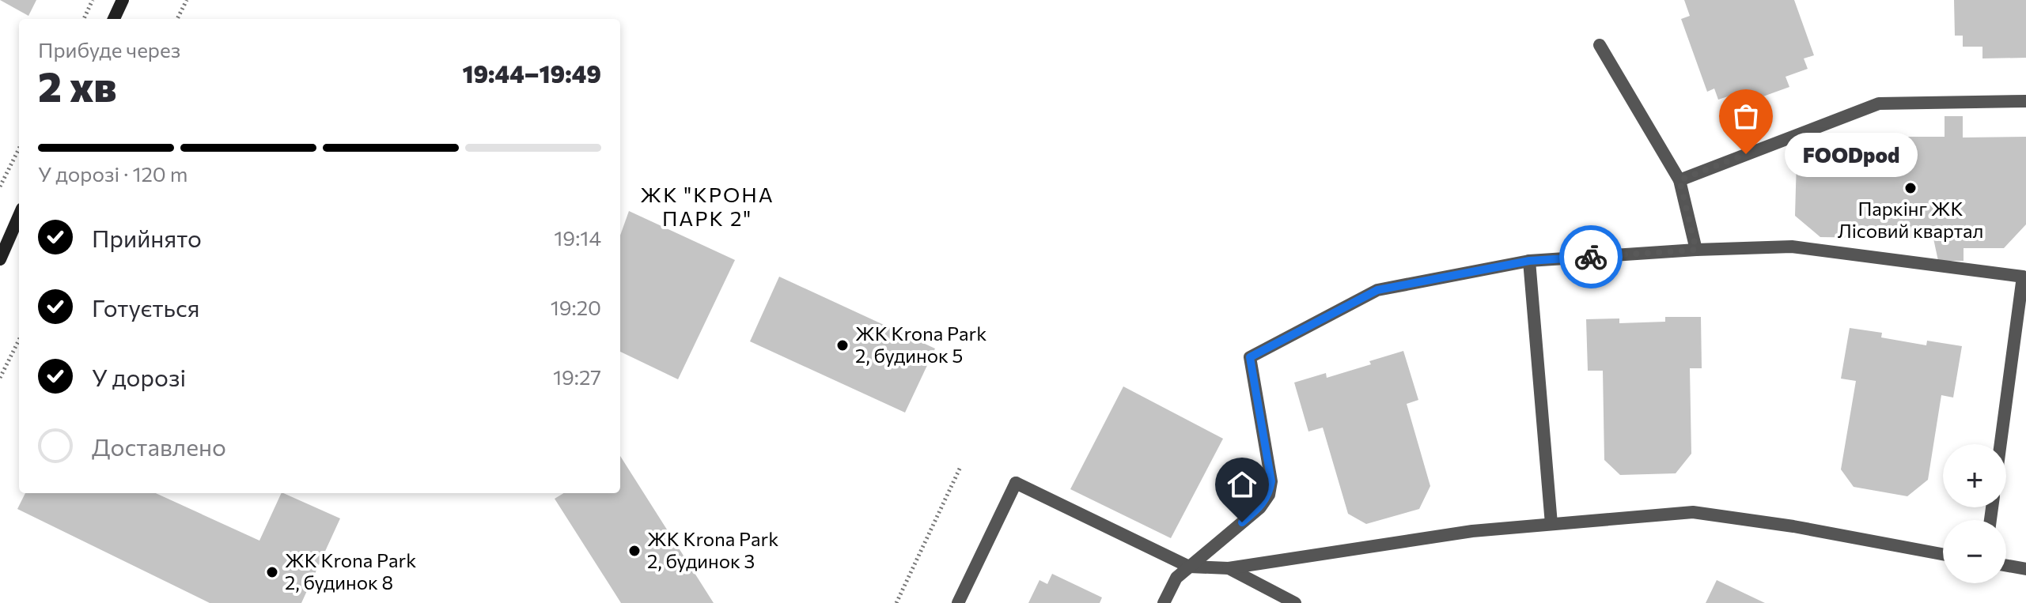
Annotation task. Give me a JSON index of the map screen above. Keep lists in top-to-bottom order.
{
  "districts": ["ЖК \"КРОНА ПАРК 2\""],
  "places": [
    "FOODpod",
    "Паркінг ЖК Лісовий квартал",
    "ЖК Krona Park 2, будинок 5",
    "ЖК Krona Park 2, будинок 3",
    "ЖК Krona Park 2, будинок 8"
  ],
  "page": {
    "heading": ["2 хв", "Прибуде через", "19:44–19:49"],
    "bar": "У дорозі · 120 m",
    "bubble": "FOODpod",
    "list": [
      ["Прийнято", "19:14"],
      ["Готується", "19:20"],
      ["У дорозі", "19:27"],
      "Доставлено"
    ],
    "map_buttons": ["+", "−"]
  }
}
